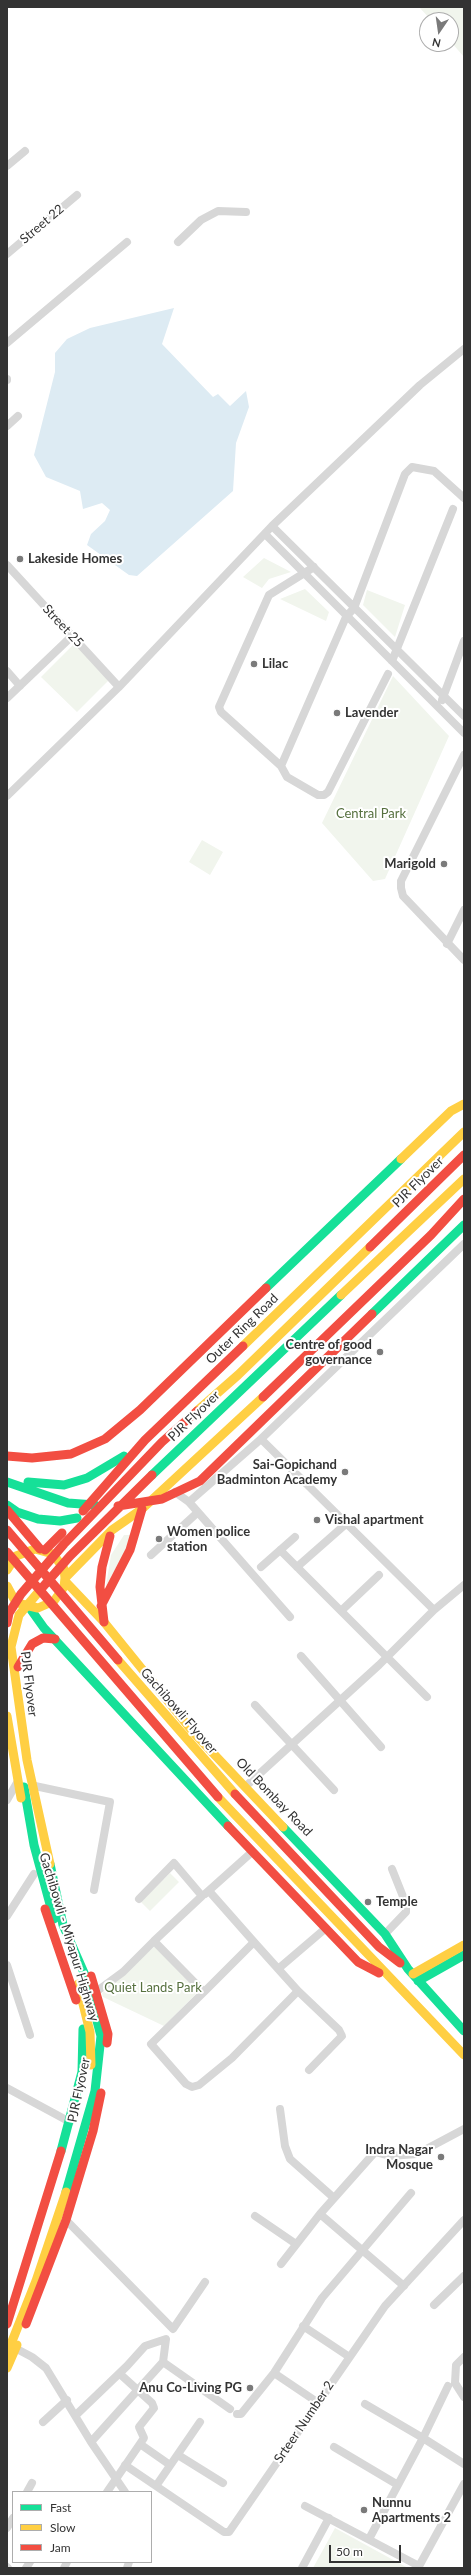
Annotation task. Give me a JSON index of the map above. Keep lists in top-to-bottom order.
{
  "streets": {
    "main road": [
      "PJR Flyover",
      "Outer Ring Road",
      "Gachibowli Flyover",
      "Old Bombay Road",
      "Gachibowli - Miyapur Highway"
    ],
    "street": ["Street 22", "Street 25", "Srteer Number 2"]
  },
  "crossings": [
    ["Gachibowli Flyover", "Old Bombay Road"]
  ],
  "parks": ["Central Park", "Quiet Lands Park"],
  "places": [
    "Lakeside Homes",
    "Lilac",
    "Lavender",
    "Marigold",
    "Centre of good governance",
    "Sai-Gopichand Badminton Academy",
    "Vishal apartment",
    "Women police station",
    "Temple",
    "Indra Nagar Mosque",
    "Anu Co-Living PG",
    "Nunnu Apartments 2"
  ],
  "legend": ["Fast", "Slow", "Jam"],
  "scale_bar": "50 m",
  "north": "bottom"
}
